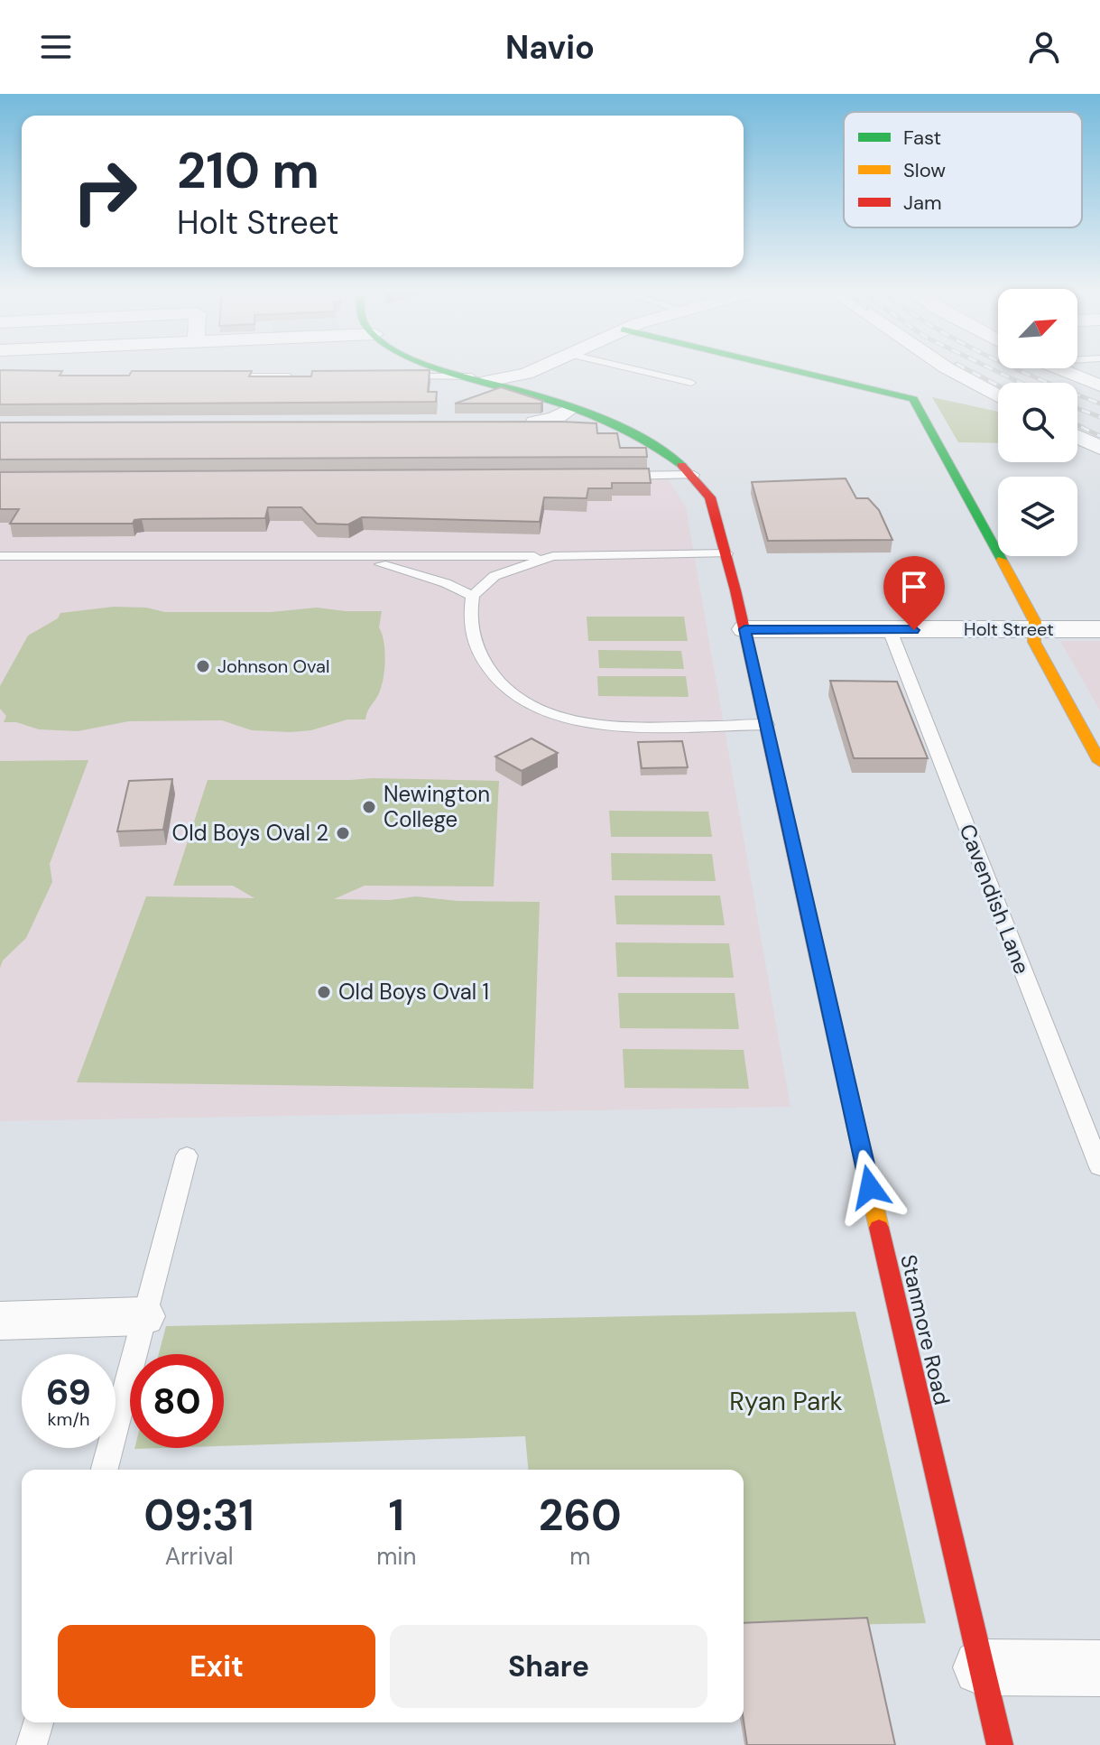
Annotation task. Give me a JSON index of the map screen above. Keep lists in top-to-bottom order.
{
  "streets": {
    "main road": ["Stanmore Road"],
    "street": ["Holt Street"],
    "lane": ["Cavendish Lane"]
  },
  "crossings": [
    ["Holt Street", "Cavendish Lane"],
    ["Holt Street", "Stanmore Road"]
  ],
  "parks": ["Ryan Park"],
  "places": [
    "Johnson Oval",
    "Newington College",
    "Old Boys Oval 2",
    "Old Boys Oval 1"
  ],
  "legend": ["Fast", "Slow", "Jam"],
  "north": "top right",
  "page": {
    "header": "Navio",
    "turn": ["210 m", "Holt Street"],
    "speed": "69 km/h",
    "limit": "80",
    "eta": [
      "09:31",
      "Arrival",
      "1",
      "min",
      "260",
      "m"
    ],
    "buttons": ["Exit", "Share"]
  }
}
